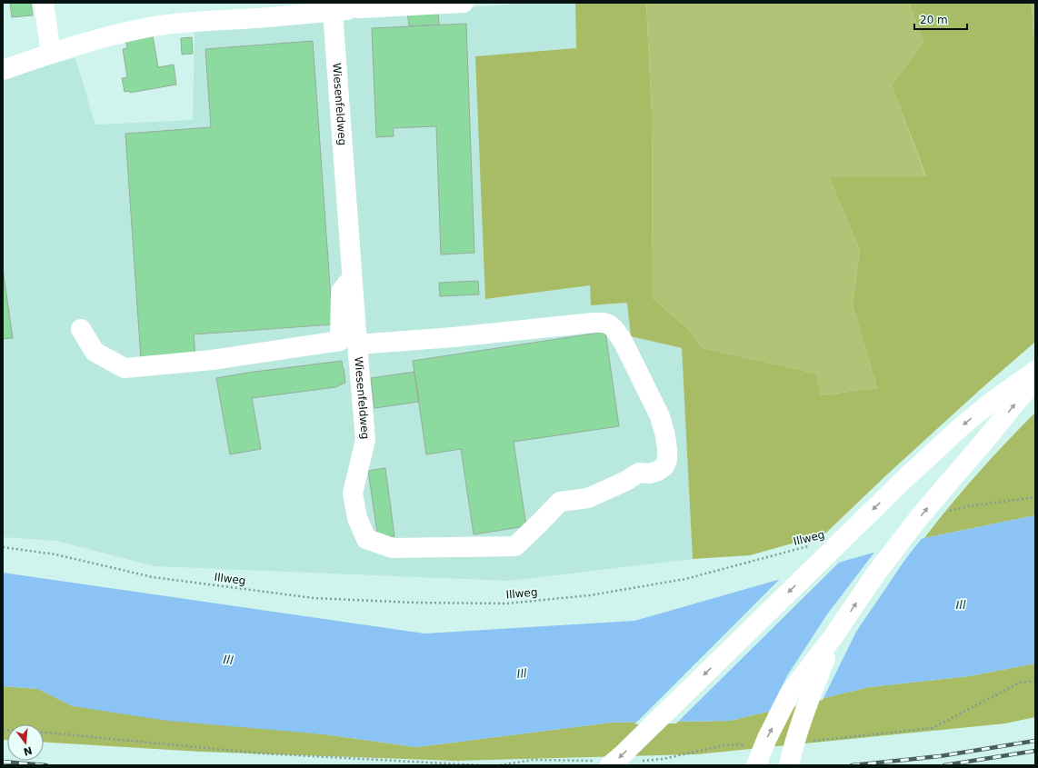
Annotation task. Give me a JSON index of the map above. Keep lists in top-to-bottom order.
{
  "streets": {
    "main road": ["Wiesenfeldweg"],
    "path": ["Illweg"]
  },
  "water": ["Ill"],
  "scale_bar": "20 m",
  "north": "bottom"
}
